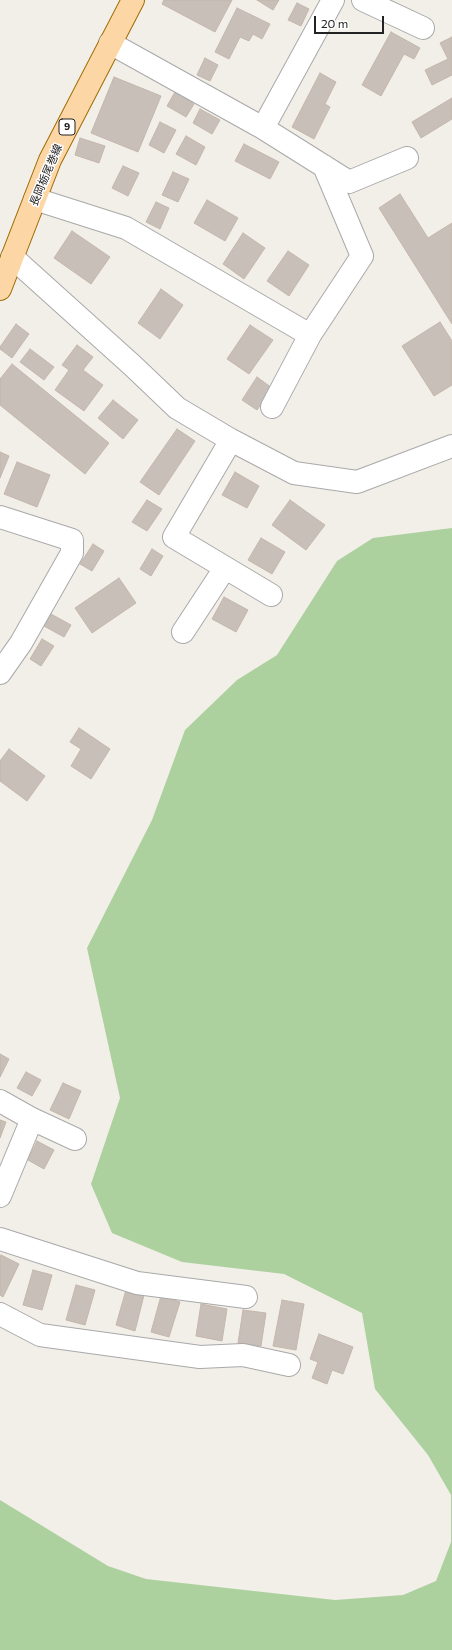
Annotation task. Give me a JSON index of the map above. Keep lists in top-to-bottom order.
{
  "streets": {
    "main road": ["9", "長岡栃尾巻線"]
  },
  "scale_bar": "20 m"
}
